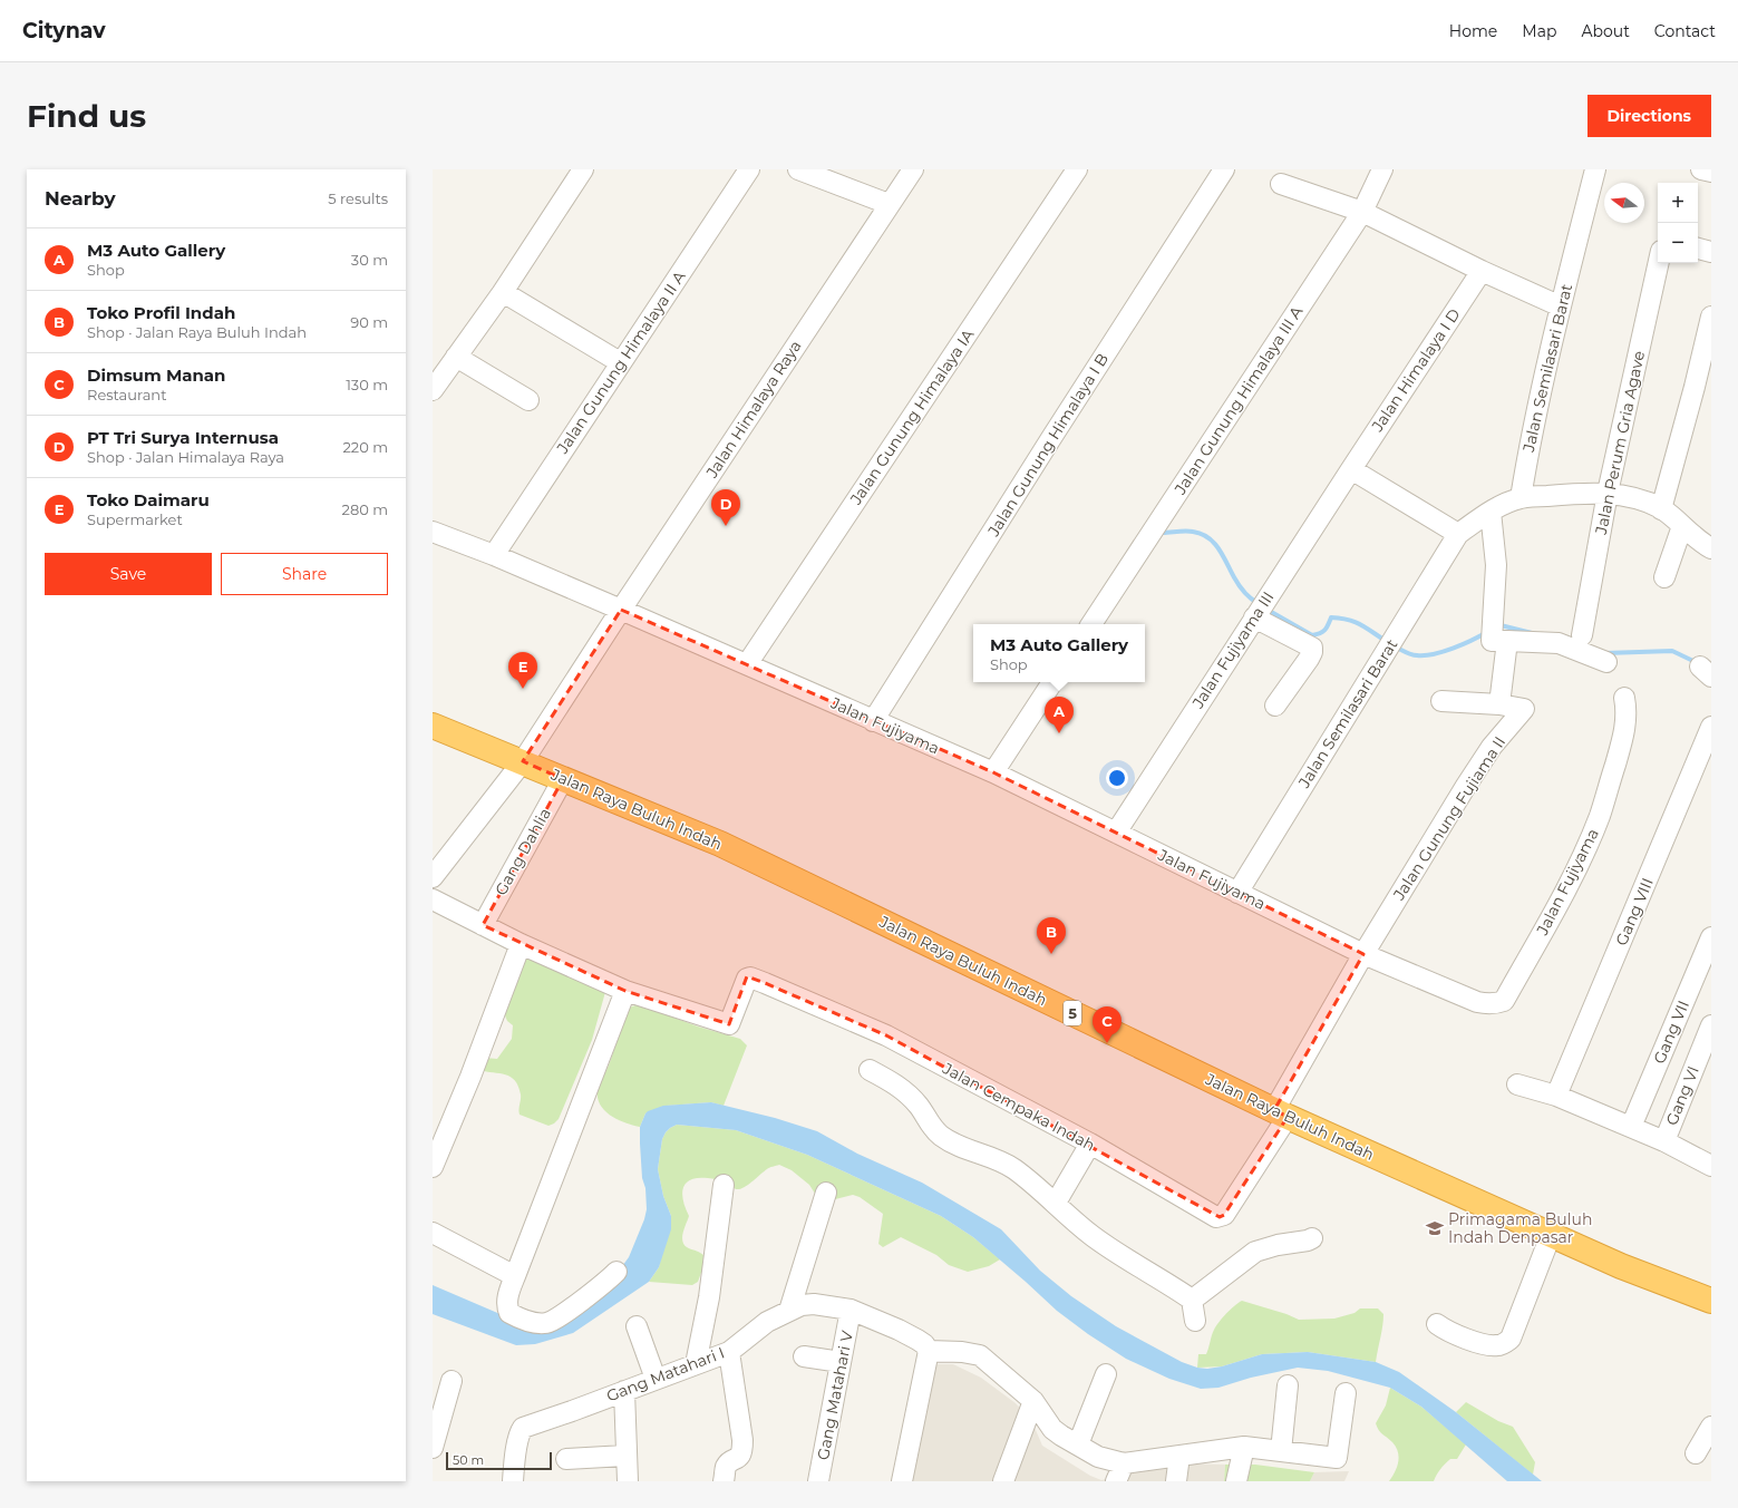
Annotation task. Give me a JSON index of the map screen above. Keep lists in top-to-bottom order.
{
  "streets": {
    "highway": ["Jalan Raya Buluh Indah", "5"],
    "street": [
      "Jalan Gunung Himalaya II A",
      "Jalan Semilasari Barat",
      "Jalan Himalaya I D",
      "Jalan Gunung Himalaya III A",
      "Jalan Himalaya Raya",
      "Jalan Gunung Himalaya IA",
      "Jalan Perum Gria Agave",
      "Jalan Gunung Himalaya I B",
      "Jalan Fujiyama III",
      "Jalan Fujiyama",
      "Jalan Gunung Fujiama II",
      "Gang Dahlia",
      "Gang VIII",
      "Gang VII",
      "Gang VI",
      "Jalan Cempaka Indah",
      "Gang Matahari I",
      "Gang Matahari V"
    ]
  },
  "crossings": [
    ["Jalan Gunung Himalaya II A", "Jalan Fujiyama"],
    ["Jalan Semilasari Barat", "Jalan Fujiyama"],
    ["Jalan Himalaya I D", "Jalan Fujiyama III"],
    ["Jalan Himalaya Raya", "Jalan Fujiyama"],
    ["Jalan Himalaya Raya", "Jalan Raya Buluh Indah"],
    ["Jalan Gunung Himalaya IA", "Jalan Fujiyama"],
    ["Jalan Gunung Himalaya I B", "Jalan Fujiyama"],
    ["Jalan Fujiyama III", "Jalan Fujiyama"],
    ["Jalan Fujiyama", "Jalan Gunung Fujiama II"],
    ["Jalan Raya Buluh Indah", "Gang Dahlia"],
    ["Jalan Raya Buluh Indah", "Jalan Cempaka Indah"],
    ["Gang Matahari I", "Gang Matahari V"]
  ],
  "places": {
    "school or university": ["Primagama Buluh Indah Denpasar"]
  },
  "scale_bar": "50 m",
  "north": "left",
  "page": {
    "header": "Citynav",
    "nav": [
      "Home",
      "Map",
      "About",
      "Contact"
    ],
    "buttons": [
      "Directions",
      ["Save", "Share"]
    ],
    "title": "Find us",
    "heading": ["Nearby", "5 results"],
    "map_buttons": ["+", "−"],
    "list": [
      {
        "mark": "A",
        "name": "M3 Auto Gallery",
        "note": "Shop",
        "value": "30 m"
      },
      {
        "mark": "B",
        "name": "Toko Profil Indah",
        "note": "Shop · Jalan Raya Buluh Indah",
        "value": "90 m"
      },
      {
        "mark": "C",
        "name": "Dimsum Manan",
        "note": "Restaurant",
        "value": "130 m"
      },
      {
        "mark": "D",
        "name": "PT Tri Surya Internusa",
        "note": "Shop · Jalan Himalaya Raya",
        "value": "220 m"
      },
      {
        "mark": "E",
        "name": "Toko Daimaru",
        "note": "Supermarket",
        "value": "280 m"
      }
    ],
    "pins": [
      "D",
      "E",
      "A",
      "B",
      "C"
    ],
    "popup": ["M3 Auto Gallery", "Shop"],
    "scale": "50 m"
  }
}
